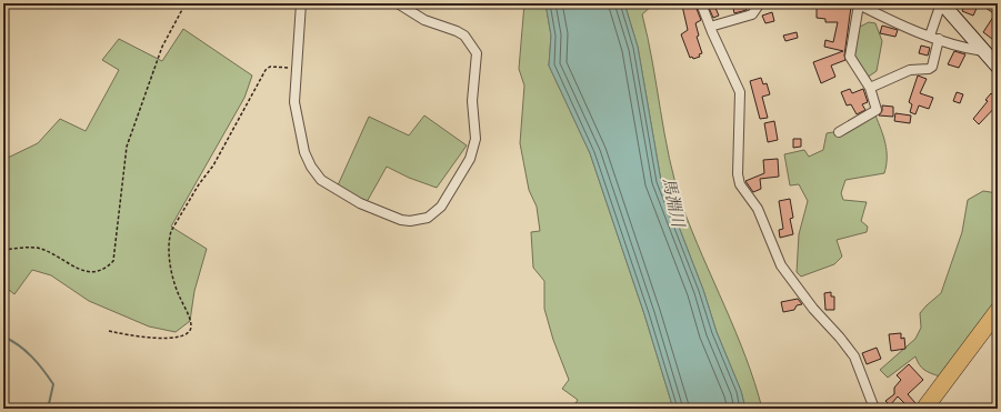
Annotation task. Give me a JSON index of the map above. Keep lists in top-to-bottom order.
{
  "water": ["馬淵川"]
}
